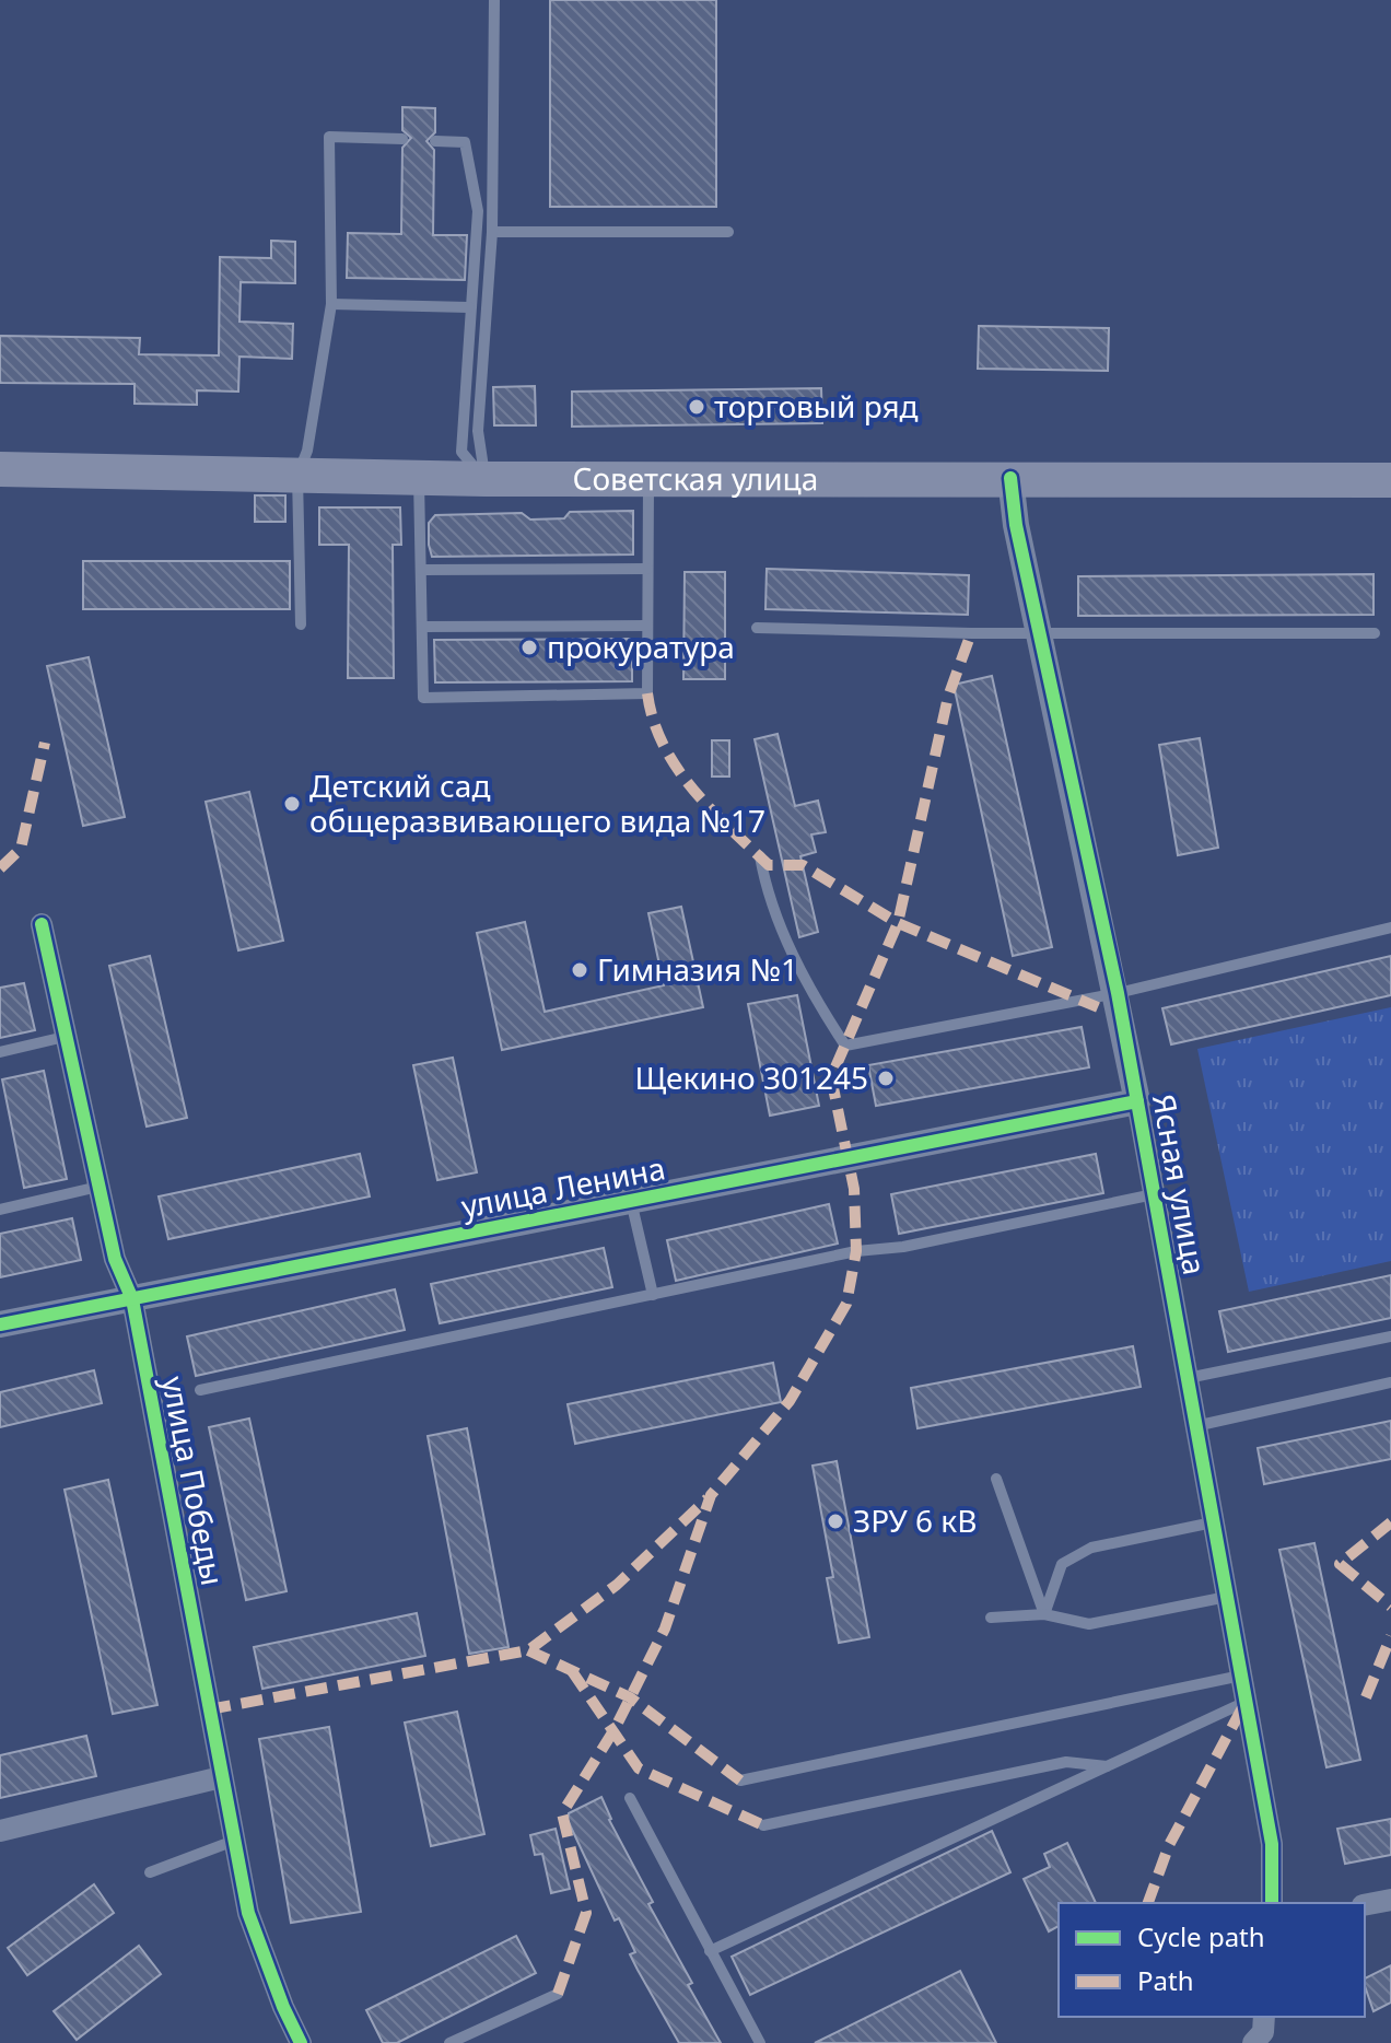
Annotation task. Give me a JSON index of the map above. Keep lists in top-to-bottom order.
{
  "streets": {
    "main road": ["Советская улица"],
    "street": ["Ясная улица", "улица Ленина", "улица Победы"]
  },
  "crossings": [
    ["Советская улица", "Ясная улица"],
    ["Ясная улица", "улица Ленина"],
    ["улица Ленина", "улица Победы"]
  ],
  "places": [
    "торговый ряд",
    "прокуратура",
    "Детский сад общеразвивающего вида №17",
    "Гимназия №1",
    "Щекино 301245",
    "ЗРУ 6 кВ"
  ],
  "legend": ["Cycle path", "Path"]
}
